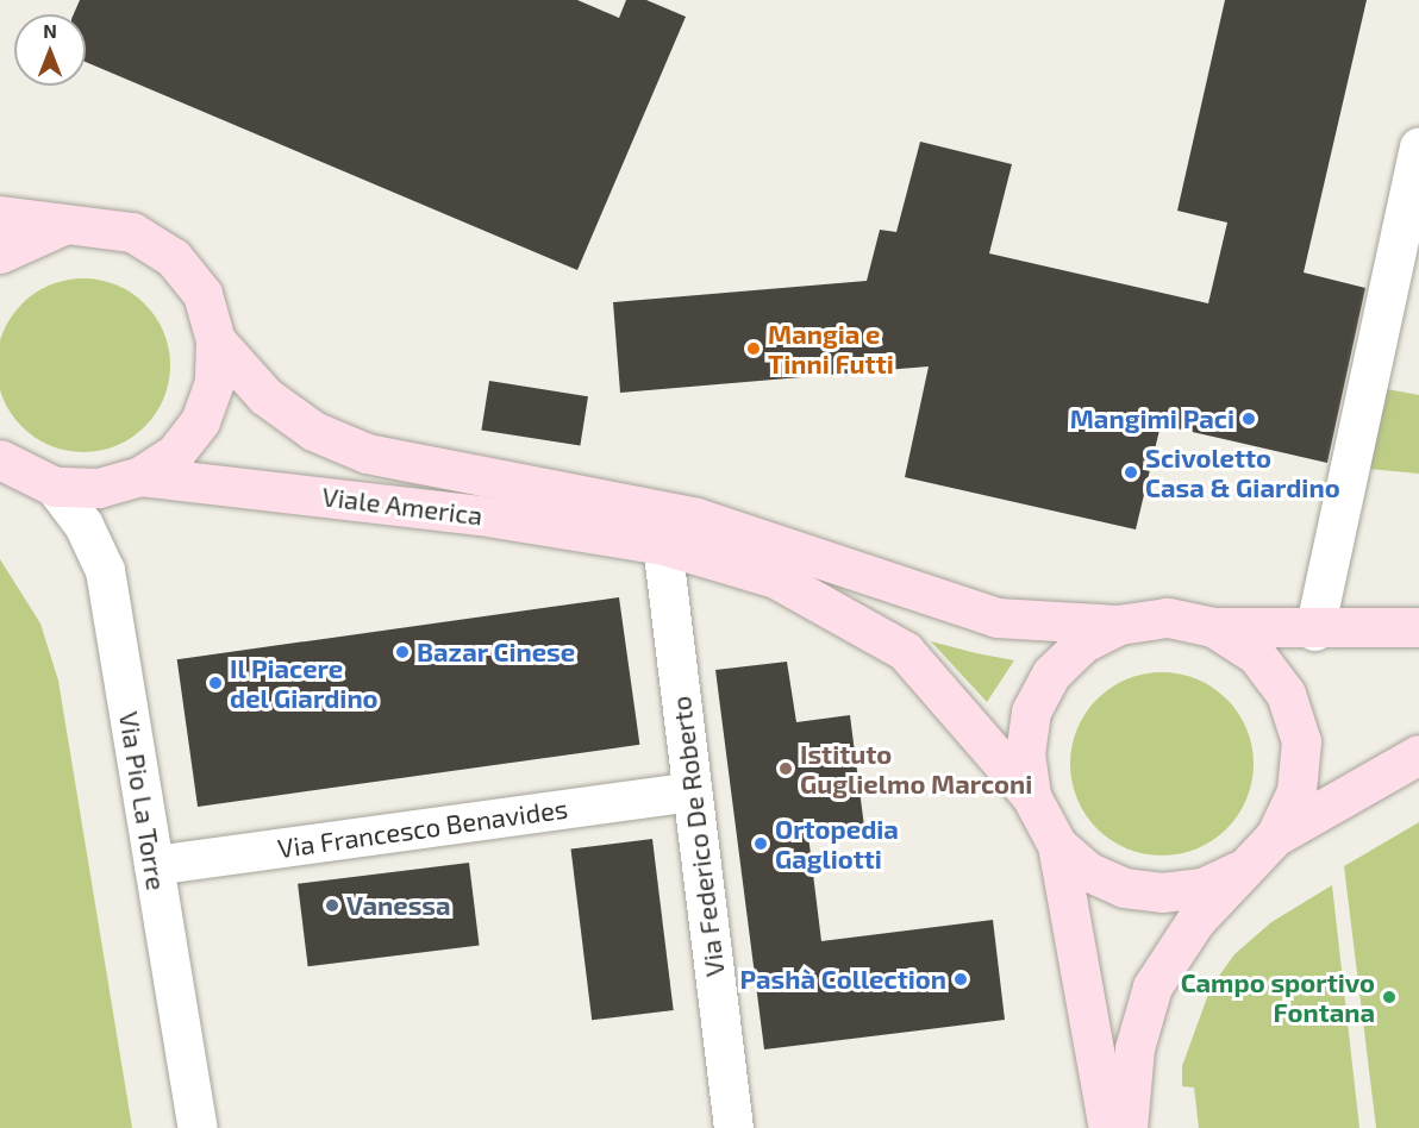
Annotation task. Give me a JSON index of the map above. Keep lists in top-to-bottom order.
{
  "streets": {
    "main road": ["Viale America"],
    "street": ["Via Pio La Torre", "Via Francesco Benavides", "Via Federico De Roberto"]
  },
  "crossings": [
    ["Viale America", "Via Federico De Roberto"],
    ["Via Pio La Torre", "Via Francesco Benavides"],
    ["Via Francesco Benavides", "Via Federico De Roberto"]
  ],
  "places": [
    "Mangia e Tinni Futti",
    "Mangimi Paci",
    "Scivoletto Casa & Giardino",
    "Bazar Cinese",
    "Il Piacere del Giardino",
    "Istituto Guglielmo Marconi",
    "Ortopedia Gagliotti",
    "Vanessa",
    "Pashà Collection",
    "Campo sportivo Fontana"
  ],
  "north": "top"
}
